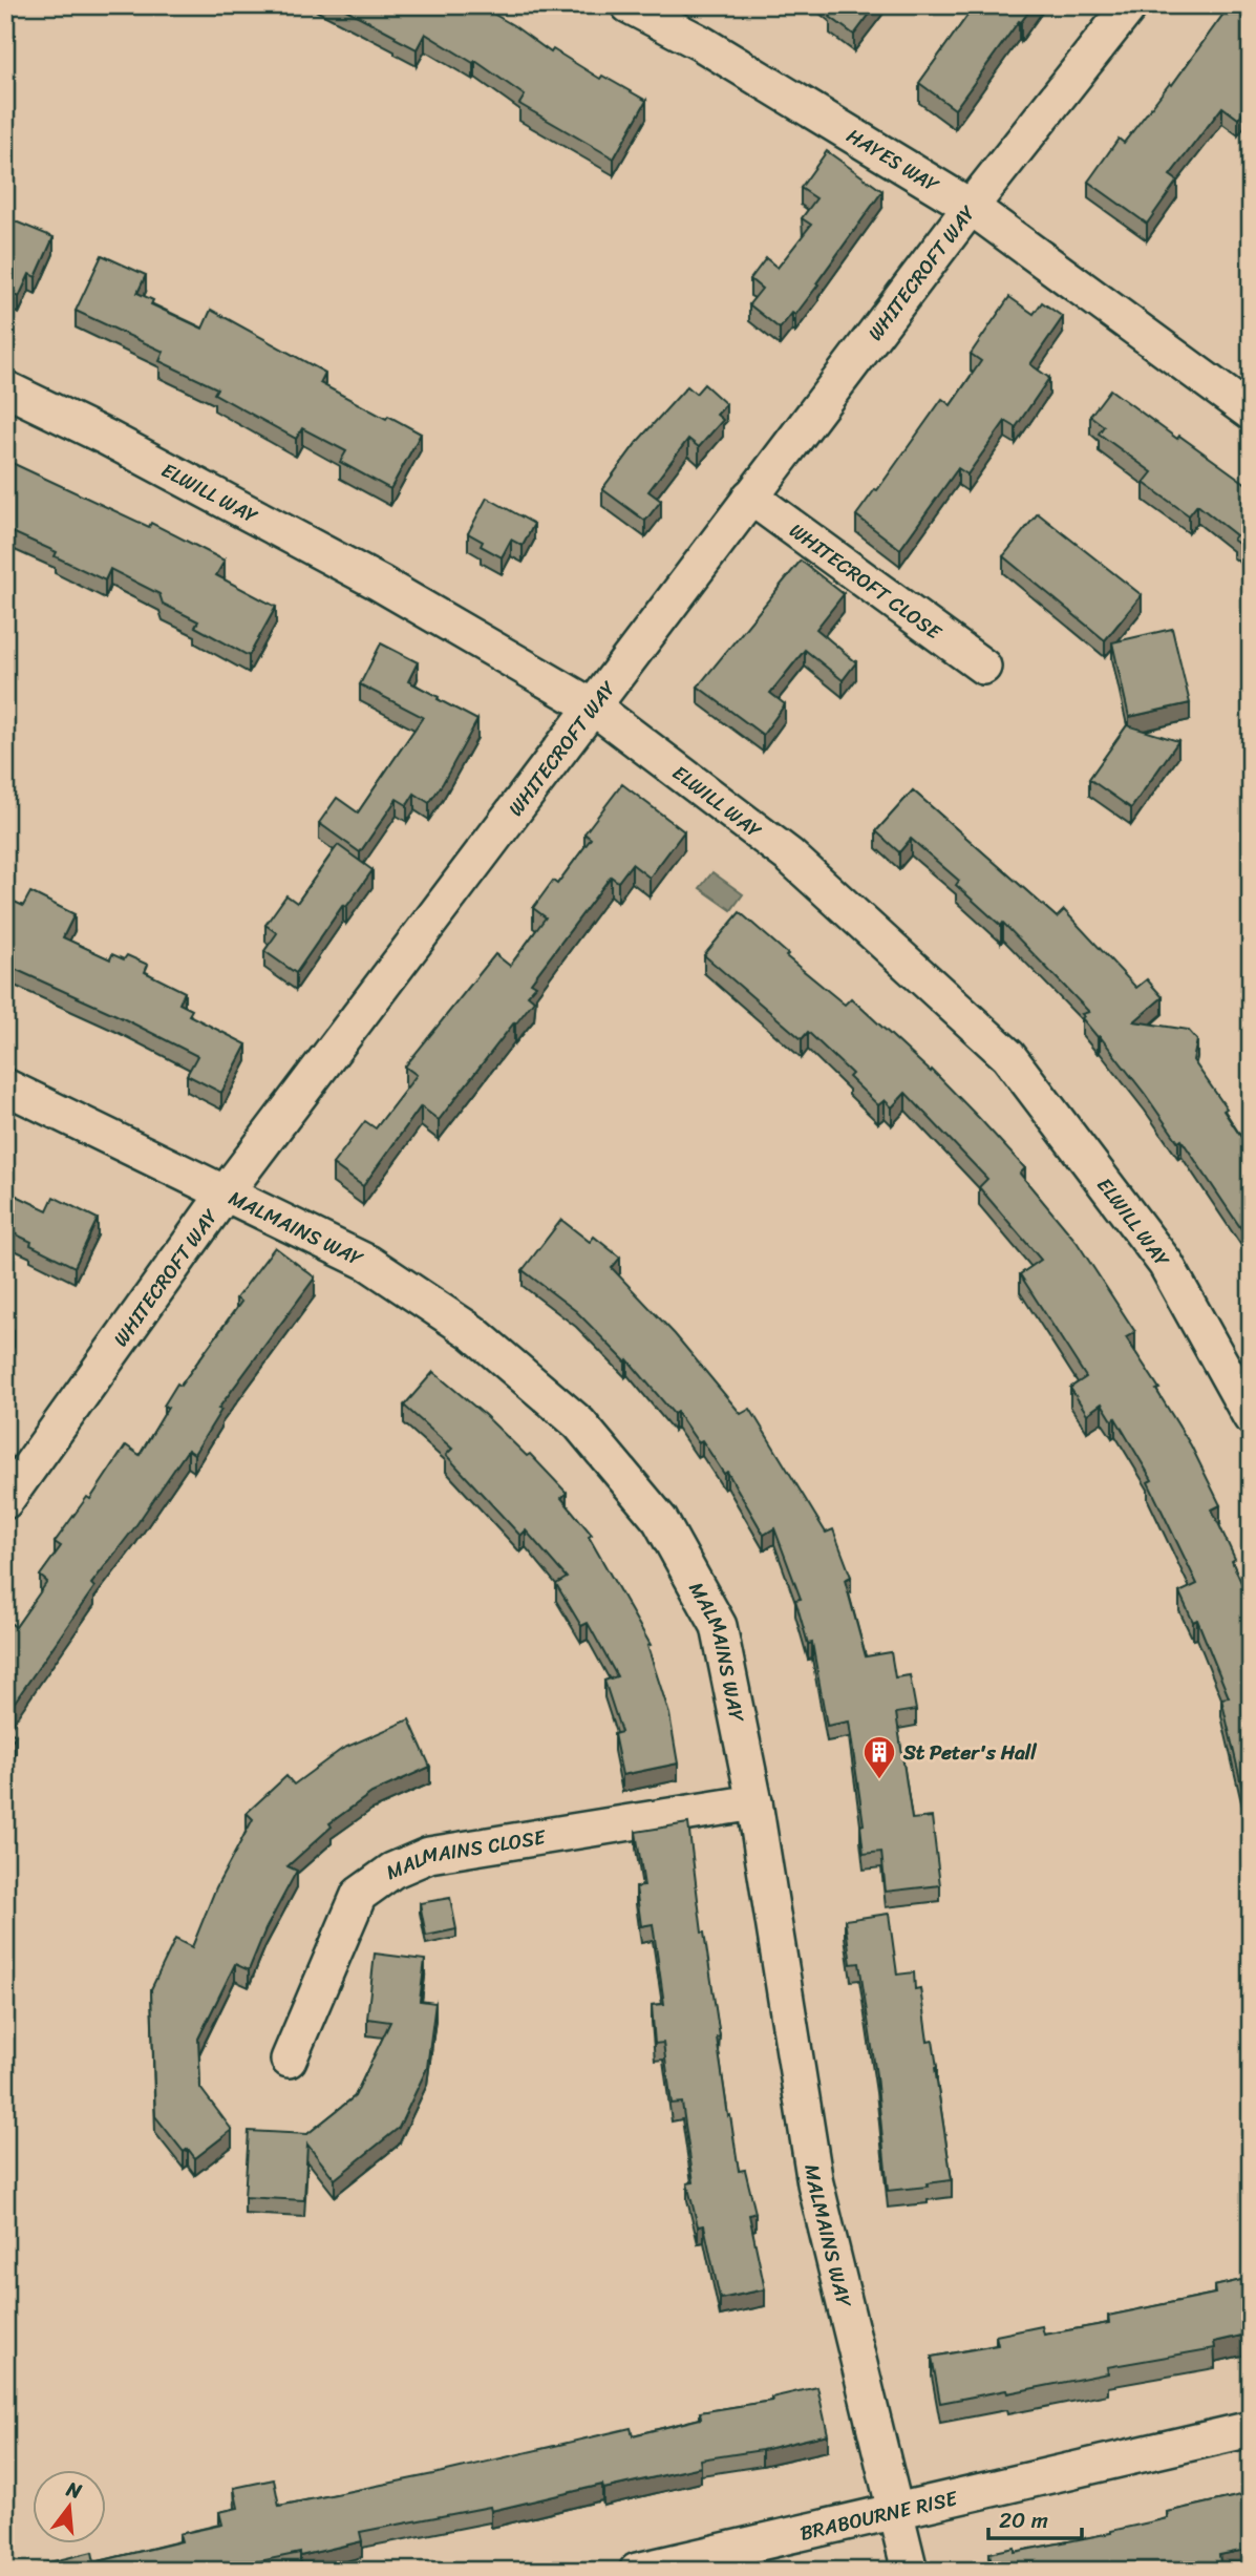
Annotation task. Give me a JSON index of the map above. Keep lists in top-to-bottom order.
{
  "streets": {
    "street": [
      "HAYES WAY",
      "WHITECROFT WAY",
      "ELWILL WAY",
      "WHITECROFT CLOSE",
      "MALMAINS WAY",
      "MALMAINS CLOSE",
      "BRABOURNE RISE"
    ]
  },
  "crossings": [
    ["HAYES WAY", "WHITECROFT WAY"],
    ["WHITECROFT WAY", "ELWILL WAY"],
    ["WHITECROFT WAY", "WHITECROFT CLOSE"],
    ["WHITECROFT WAY", "MALMAINS WAY"],
    ["MALMAINS WAY", "MALMAINS CLOSE"],
    ["MALMAINS WAY", "BRABOURNE RISE"]
  ],
  "places": {
    "building": ["St Peter's Hall"]
  },
  "scale_bar": "20 m",
  "north": "top"
}
